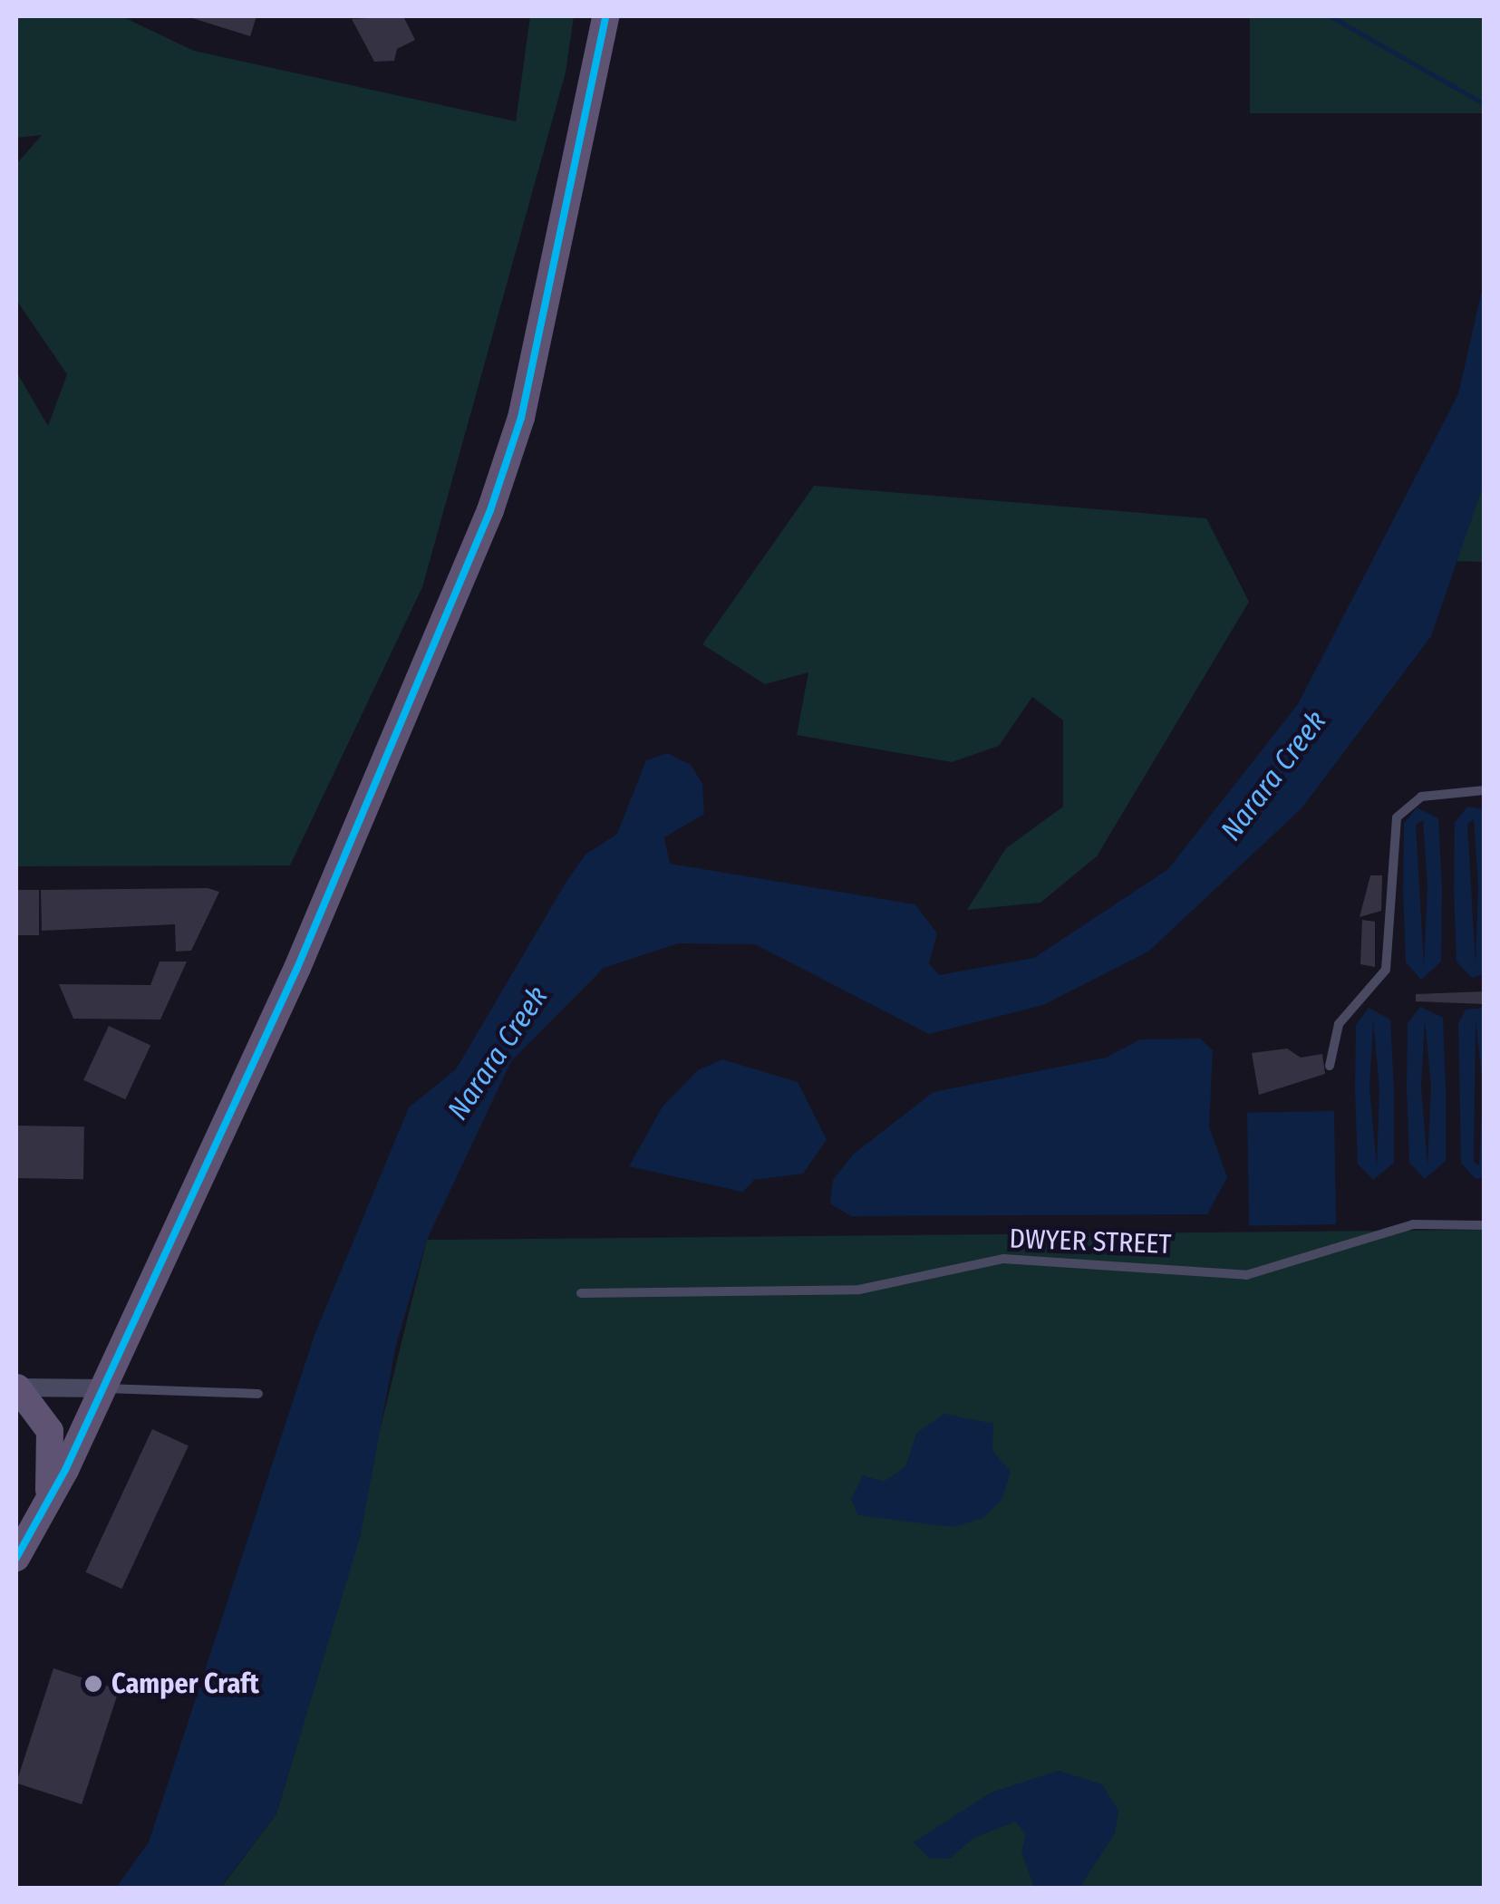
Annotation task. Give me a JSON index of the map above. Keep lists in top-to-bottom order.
{
  "streets": {
    "lane": ["DWYER STREET"]
  },
  "water": ["Narara Creek"],
  "places": ["Camper Craft"]
}
